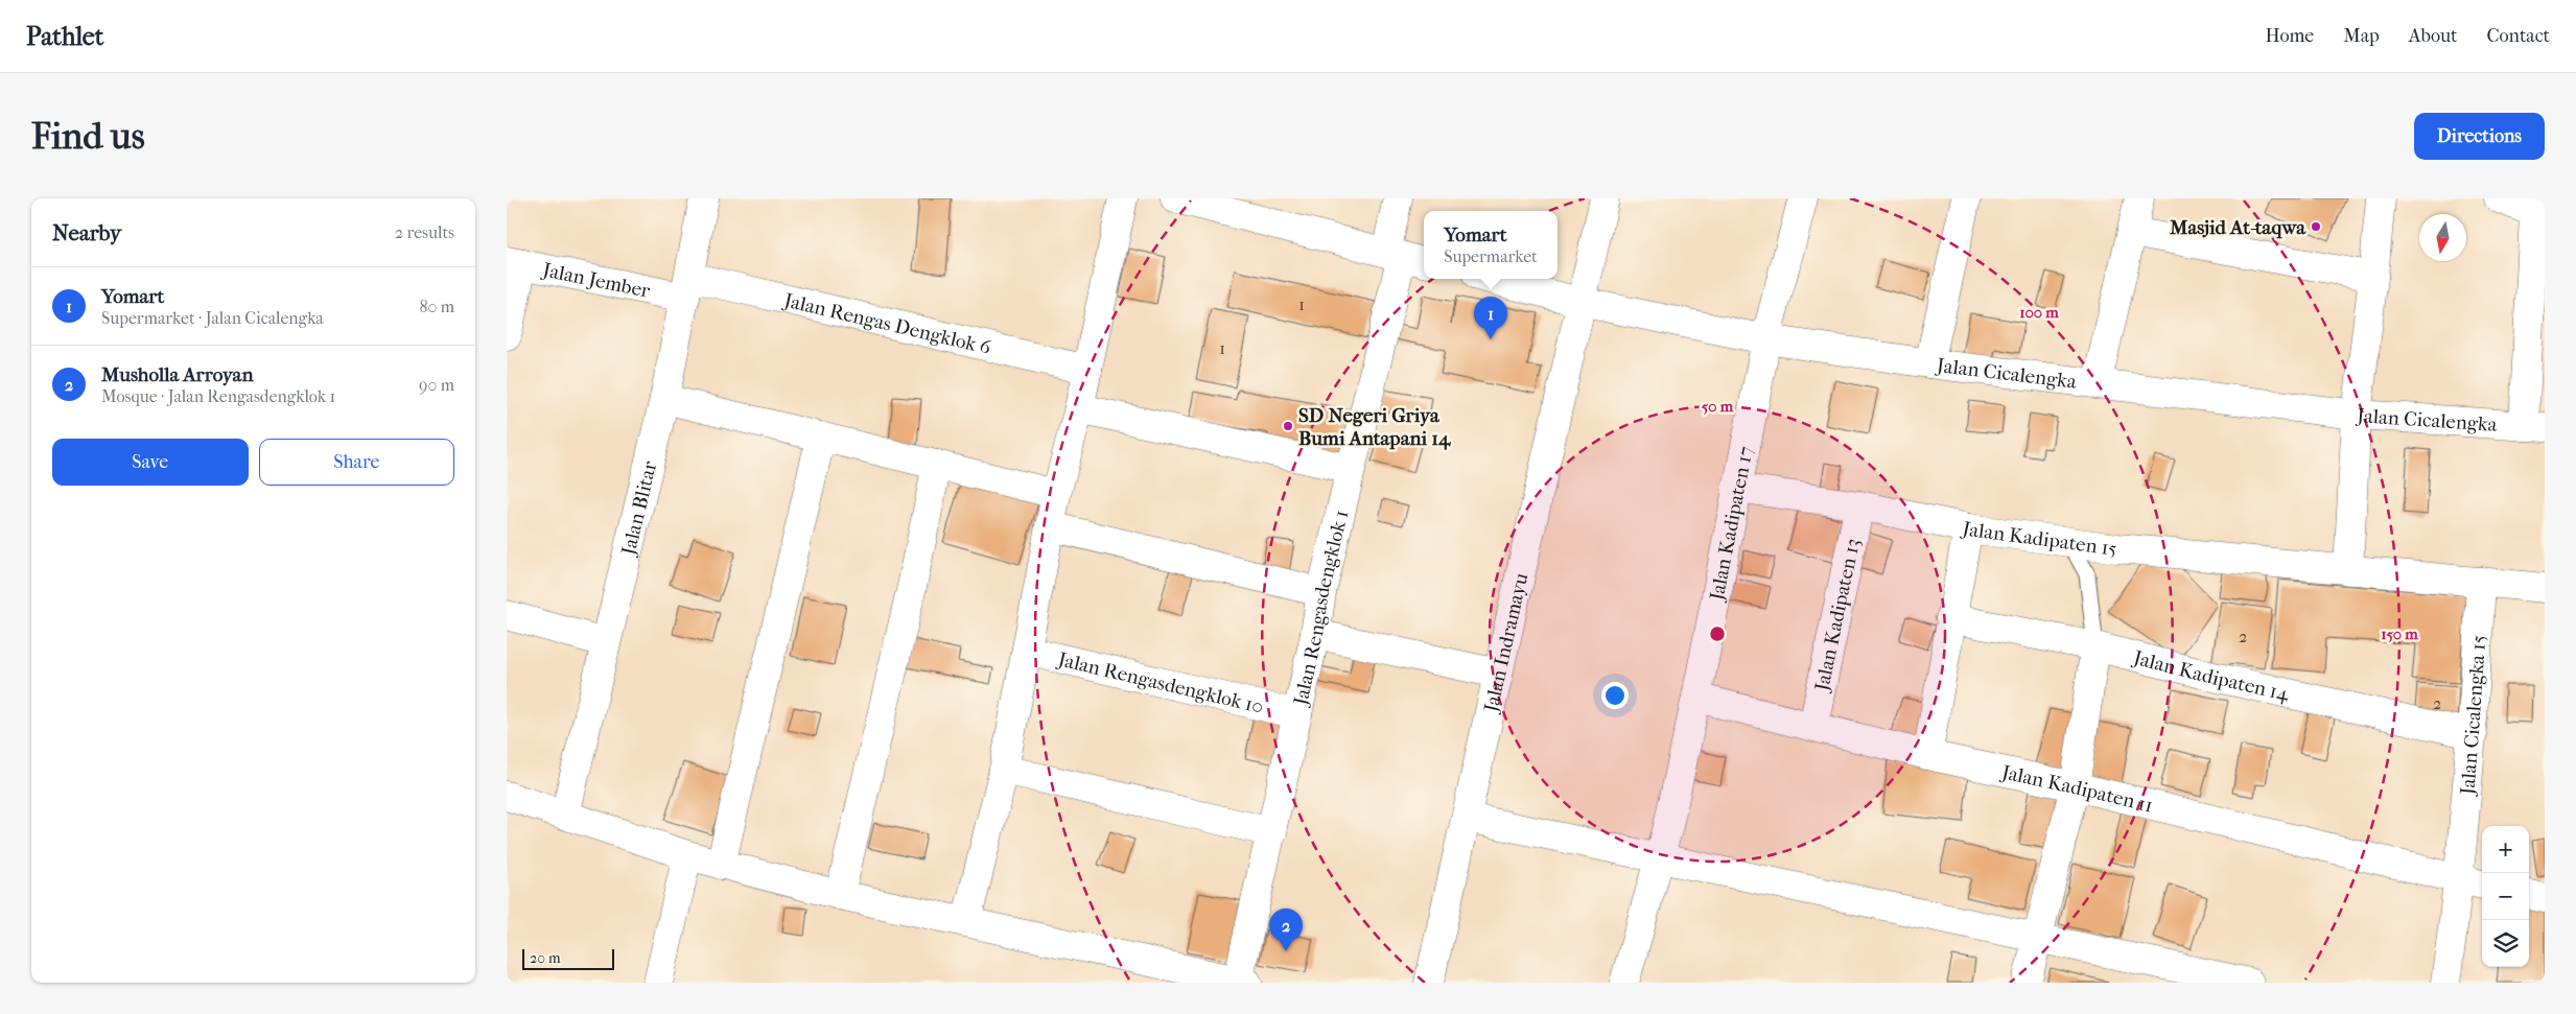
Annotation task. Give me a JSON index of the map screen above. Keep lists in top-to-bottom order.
{
  "streets": {
    "street": [
      "Jalan Jember",
      "Jalan Rengas Dengklok 6",
      "Jalan Cicalengka",
      "Jalan Blitar",
      "Jalan Kadipaten 17",
      "Jalan Kadipaten 15",
      "Jalan Rengasdengklok 1",
      "Jalan Kadipaten 13",
      "Jalan Indramayu",
      "Jalan Kadipaten 14",
      "Jalan Rengasdengklok 10",
      "Jalan Cicalengka 15",
      "Jalan Kadipaten 11"
    ]
  },
  "crossings": [
    ["Jalan Jember", "Jalan Rengas Dengklok 6"],
    ["Jalan Jember", "Jalan Blitar"],
    ["Jalan Rengas Dengklok 6", "Jalan Blitar"],
    ["Jalan Cicalengka", "Jalan Kadipaten 17"],
    ["Jalan Cicalengka", "Jalan Indramayu"],
    ["Jalan Kadipaten 17", "Jalan Kadipaten 15"],
    ["Jalan Kadipaten 17", "Jalan Kadipaten 11"],
    ["Jalan Kadipaten 15", "Jalan Kadipaten 13"],
    ["Jalan Kadipaten 15", "Jalan Cicalengka 15"],
    ["Jalan Rengasdengklok 1", "Jalan Rengasdengklok 10"],
    ["Jalan Kadipaten 13", "Jalan Kadipaten 11"],
    ["Jalan Kadipaten 14", "Jalan Cicalengka 15"],
    ["Jalan Cicalengka 15", "Jalan Kadipaten 11"]
  ],
  "places": ["Masjid At-taqwa", "SD Negeri Griya Bumi Antapani 14"],
  "house_numbers": [
    "1",
    "1",
    "2",
    "2"
  ],
  "scale_bar": "20 m",
  "north": "bottom",
  "page": {
    "header": "Pathlet",
    "nav": [
      "Home",
      "Map",
      "About",
      "Contact"
    ],
    "buttons": [
      "Directions",
      ["Save", "Share"]
    ],
    "title": "Find us",
    "heading": ["Nearby", "2 results"],
    "popup": ["Yomart", "Supermarket"],
    "list": [
      {
        "mark": "1",
        "name": "Yomart",
        "note": "Supermarket · Jalan Cicalengka",
        "value": "80 m"
      },
      {
        "mark": "2",
        "name": "Musholla Arroyan",
        "note": "Mosque · Jalan Rengasdengklok 1",
        "value": "90 m"
      }
    ],
    "pins": ["1", "2"],
    "map_buttons": ["+", "−"],
    "scale": "20 m"
  },
  "rings": ["100 m", "50 m", "150 m"]
}
